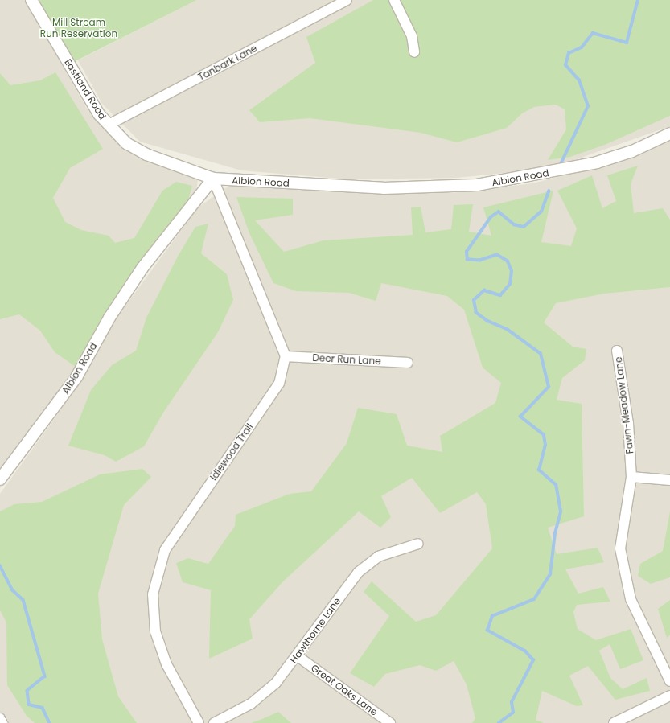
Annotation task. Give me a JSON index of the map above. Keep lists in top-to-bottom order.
{
  "streets": {
    "street": [
      "Tanbark Lane",
      "Eastland Road",
      "Albion Road",
      "Deer Run Lane",
      "Fawn-Meadow Lane",
      "Idlewood Trail",
      "Hawthorne Lane",
      "Great Oaks Lane"
    ]
  },
  "crossings": [
    ["Tanbark Lane", "Eastland Road"],
    ["Eastland Road", "Albion Road"],
    ["Deer Run Lane", "Idlewood Trail"],
    ["Hawthorne Lane", "Great Oaks Lane"]
  ],
  "parks": ["Mill Stream Run Reservation"]
}
